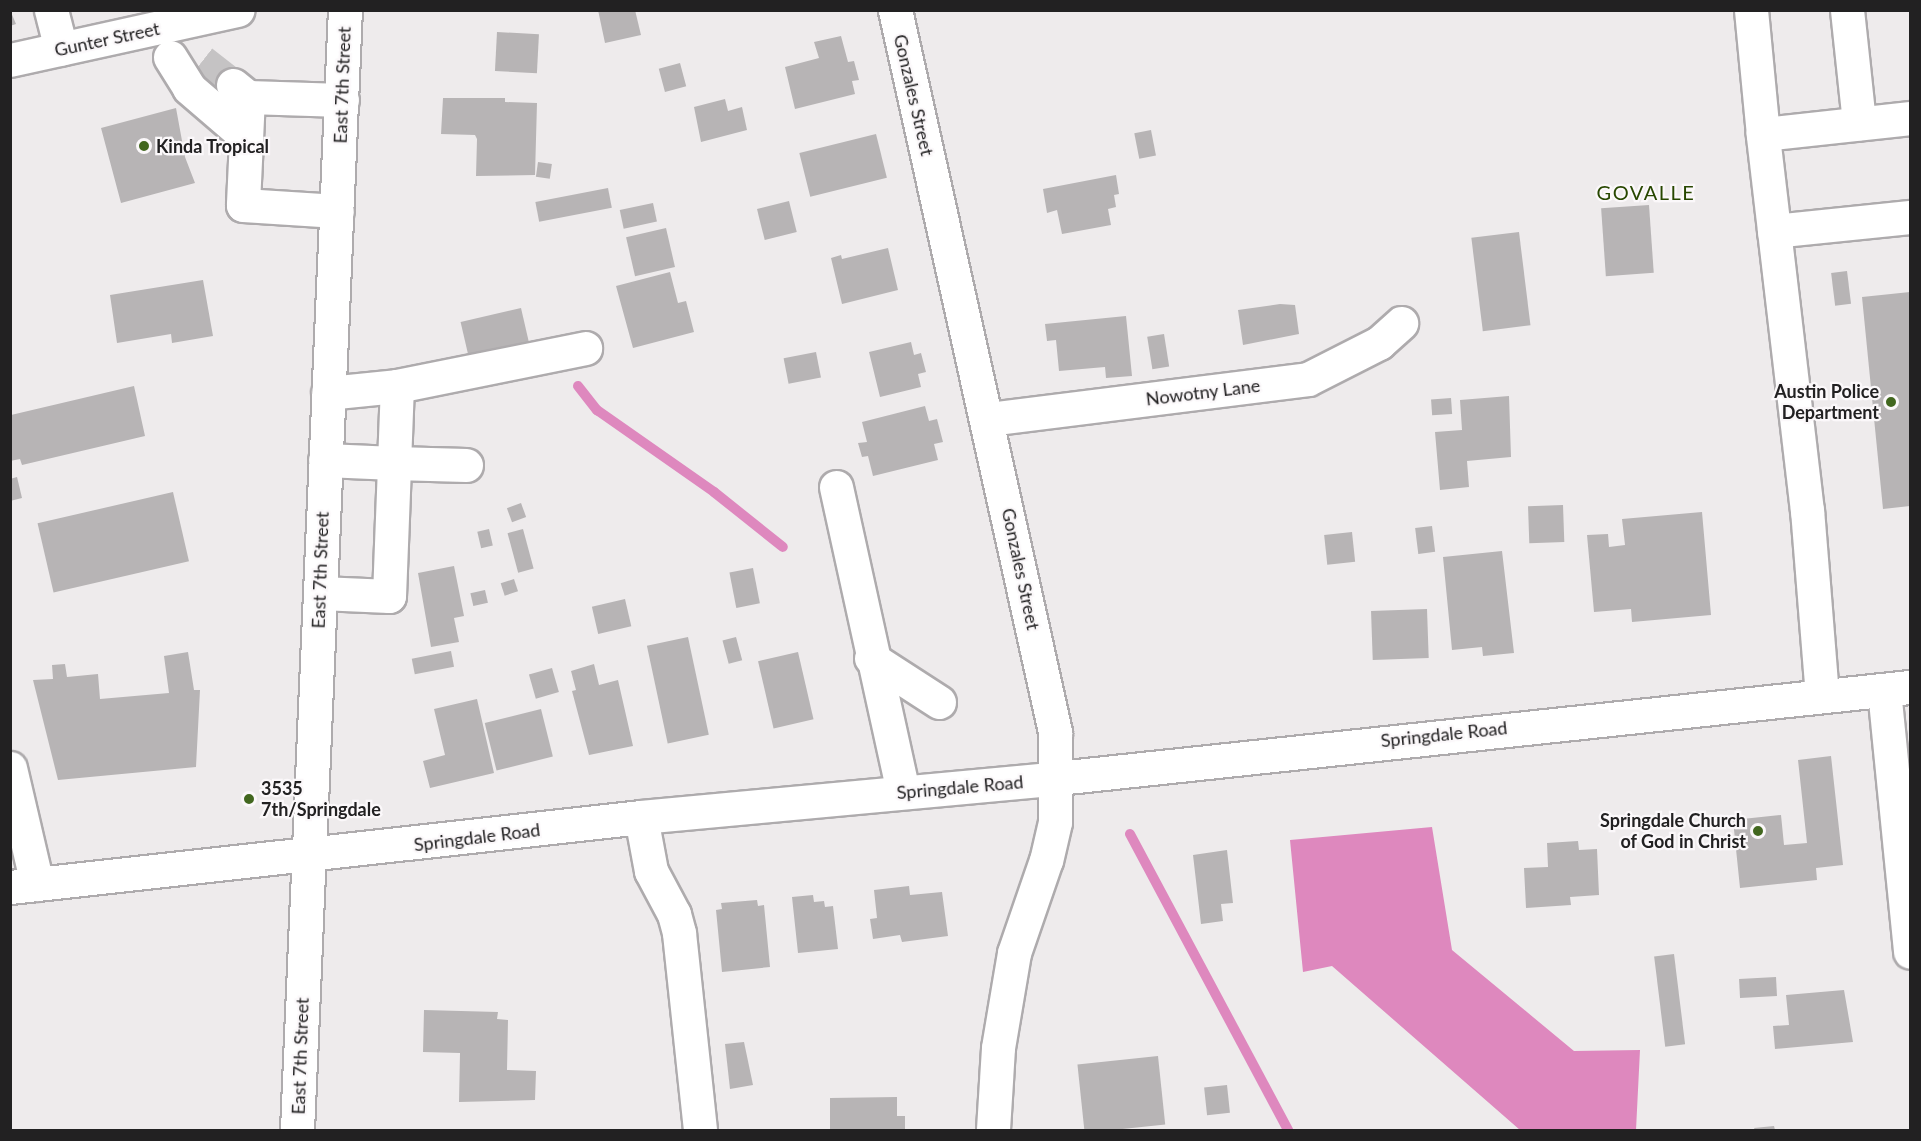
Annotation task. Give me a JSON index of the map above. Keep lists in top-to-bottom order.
{
  "streets": {
    "main road": [
      "Gunter Street",
      "East 7th Street",
      "Gonzales Street",
      "Nowotny Lane",
      "Springdale Road"
    ]
  },
  "crossings": [
    ["East 7th Street", "Springdale Road"],
    ["Gonzales Street", "Nowotny Lane"],
    ["Gonzales Street", "Springdale Road"]
  ],
  "districts": ["GOVALLE"],
  "places": [
    "Kinda Tropical",
    "Austin Police Department",
    "3535 7th/Springdale",
    "Springdale Church of God in Christ"
  ]
}
